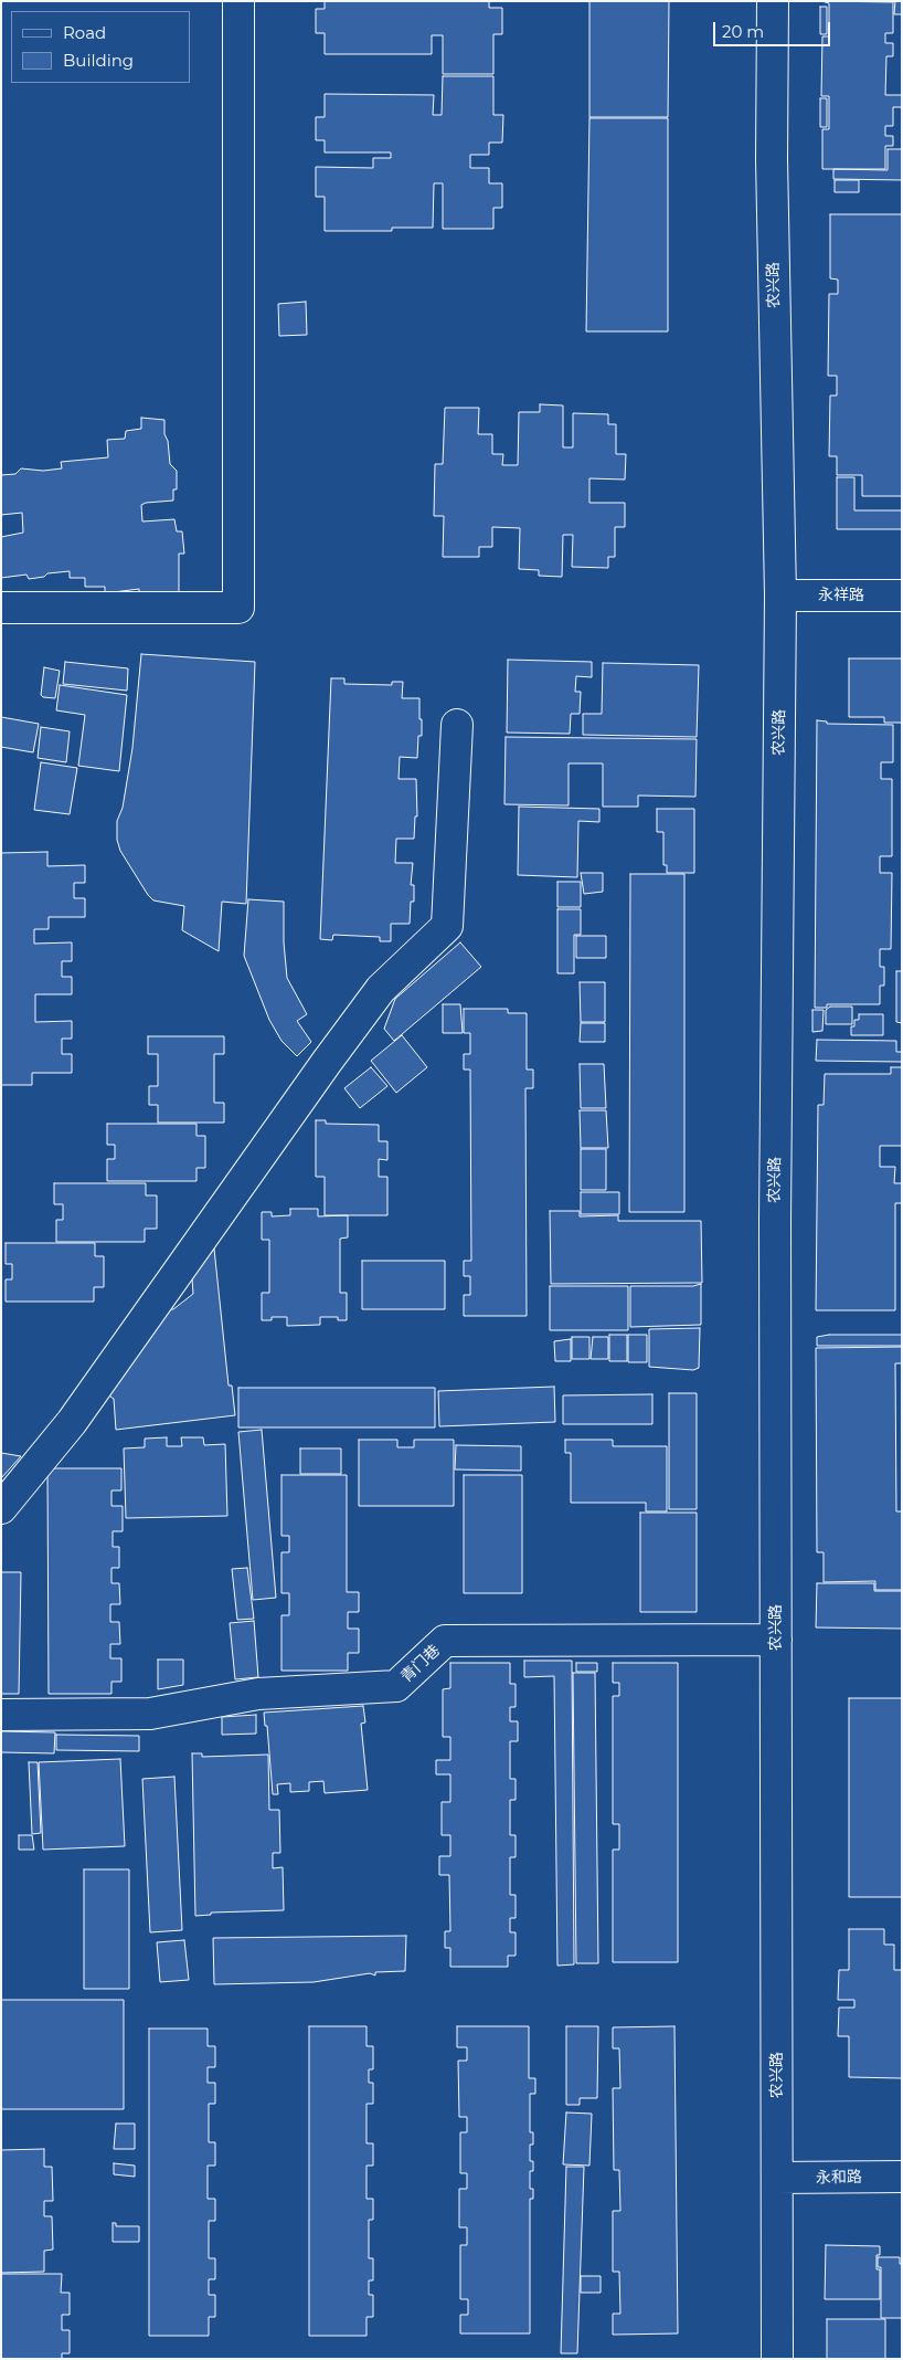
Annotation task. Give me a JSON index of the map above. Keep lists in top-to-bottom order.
{
  "streets": {
    "street": [
      "农兴路",
      "永祥路",
      "青门巷",
      "永和路"
    ]
  },
  "crossings": [
    ["农兴路", "永祥路"],
    ["农兴路", "青门巷"],
    ["农兴路", "永和路"]
  ],
  "legend": ["Road", "Building"],
  "scale_bar": "20 m"
}
